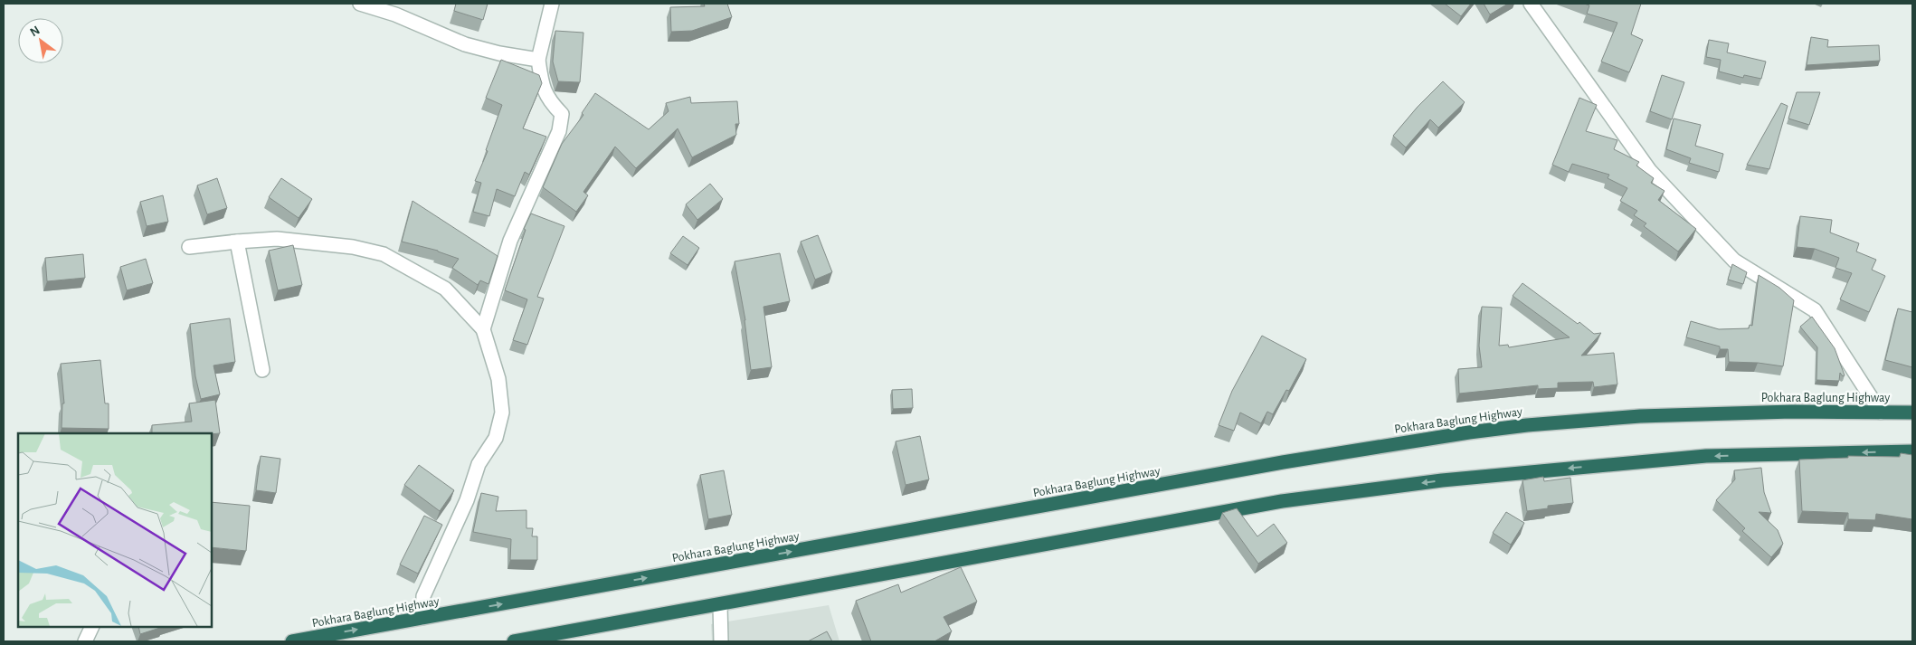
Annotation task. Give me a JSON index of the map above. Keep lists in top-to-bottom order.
{
  "streets": {
    "highway": ["Pokhara Baglung Highway"]
  },
  "north": "top left"
}
